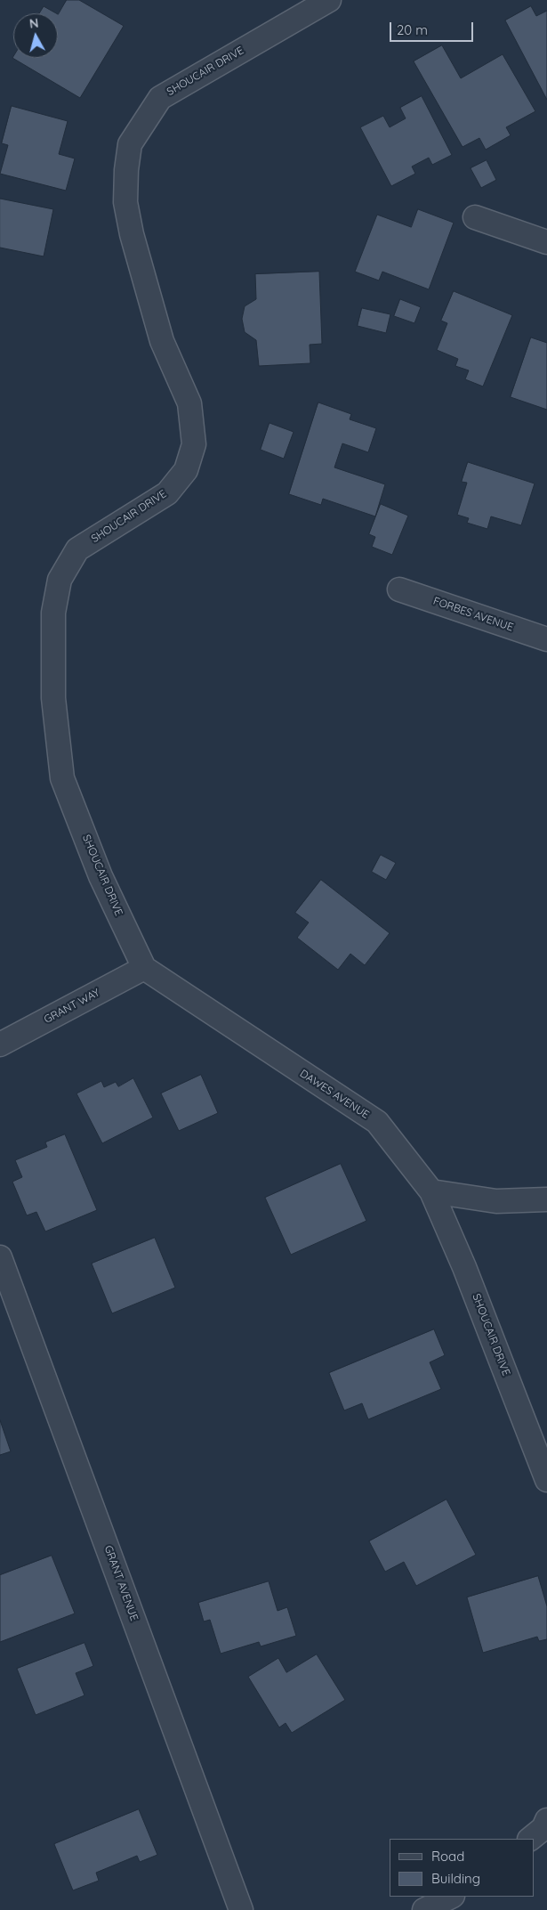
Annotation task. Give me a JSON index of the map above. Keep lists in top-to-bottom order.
{
  "streets": {
    "street": [
      "SHOUCAIR DRIVE",
      "FORBES AVENUE",
      "GRANT WAY",
      "DAWES AVENUE",
      "GRANT AVENUE"
    ]
  },
  "crossings": [
    ["SHOUCAIR DRIVE", "GRANT WAY"],
    ["SHOUCAIR DRIVE", "DAWES AVENUE"],
    ["GRANT WAY", "DAWES AVENUE"]
  ],
  "legend": ["Road", "Building"],
  "scale_bar": "20 m",
  "north": "top"
}
